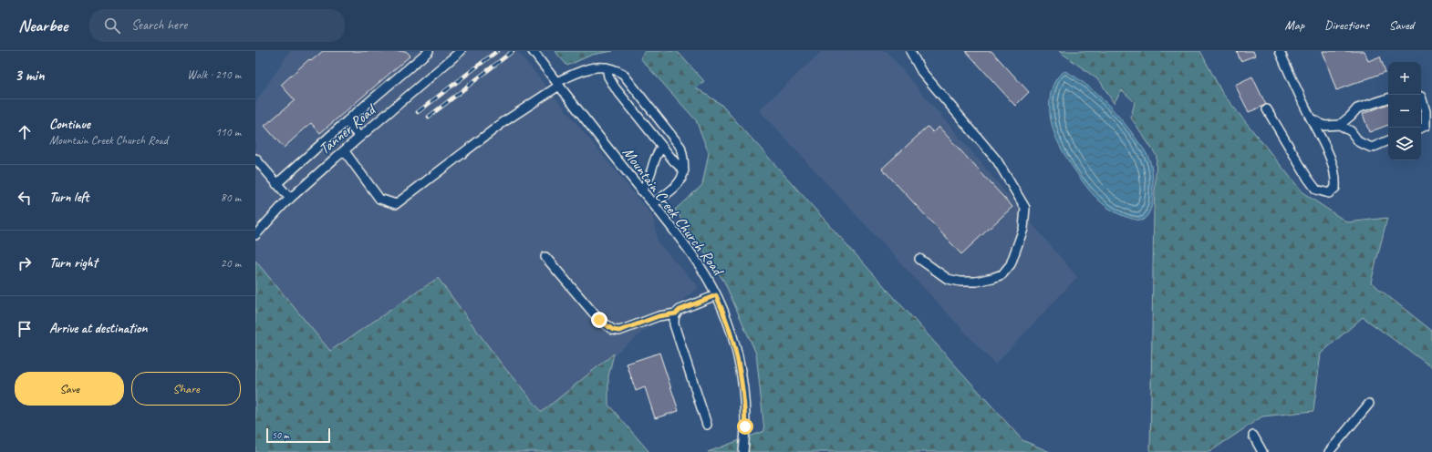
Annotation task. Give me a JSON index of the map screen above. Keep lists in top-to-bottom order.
{
  "streets": {
    "street": ["Tanner Road", "Mountain Creek Church Road"]
  },
  "scale_bar": "50 m",
  "page": {
    "header": "Nearbee",
    "search": "Search here",
    "nav": ["Map", "Directions", "Saved"],
    "heading": ["3 min", "Walk · 210 m"],
    "map_buttons": ["+", "−"],
    "list": [
      ["Continue", "Mountain Creek Church Road", "110 m"],
      ["Turn left", "80 m"],
      ["Turn right", "20 m"],
      "Arrive at destination"
    ],
    "buttons": ["Save", "Share"],
    "scale": "50 m"
  }
}
